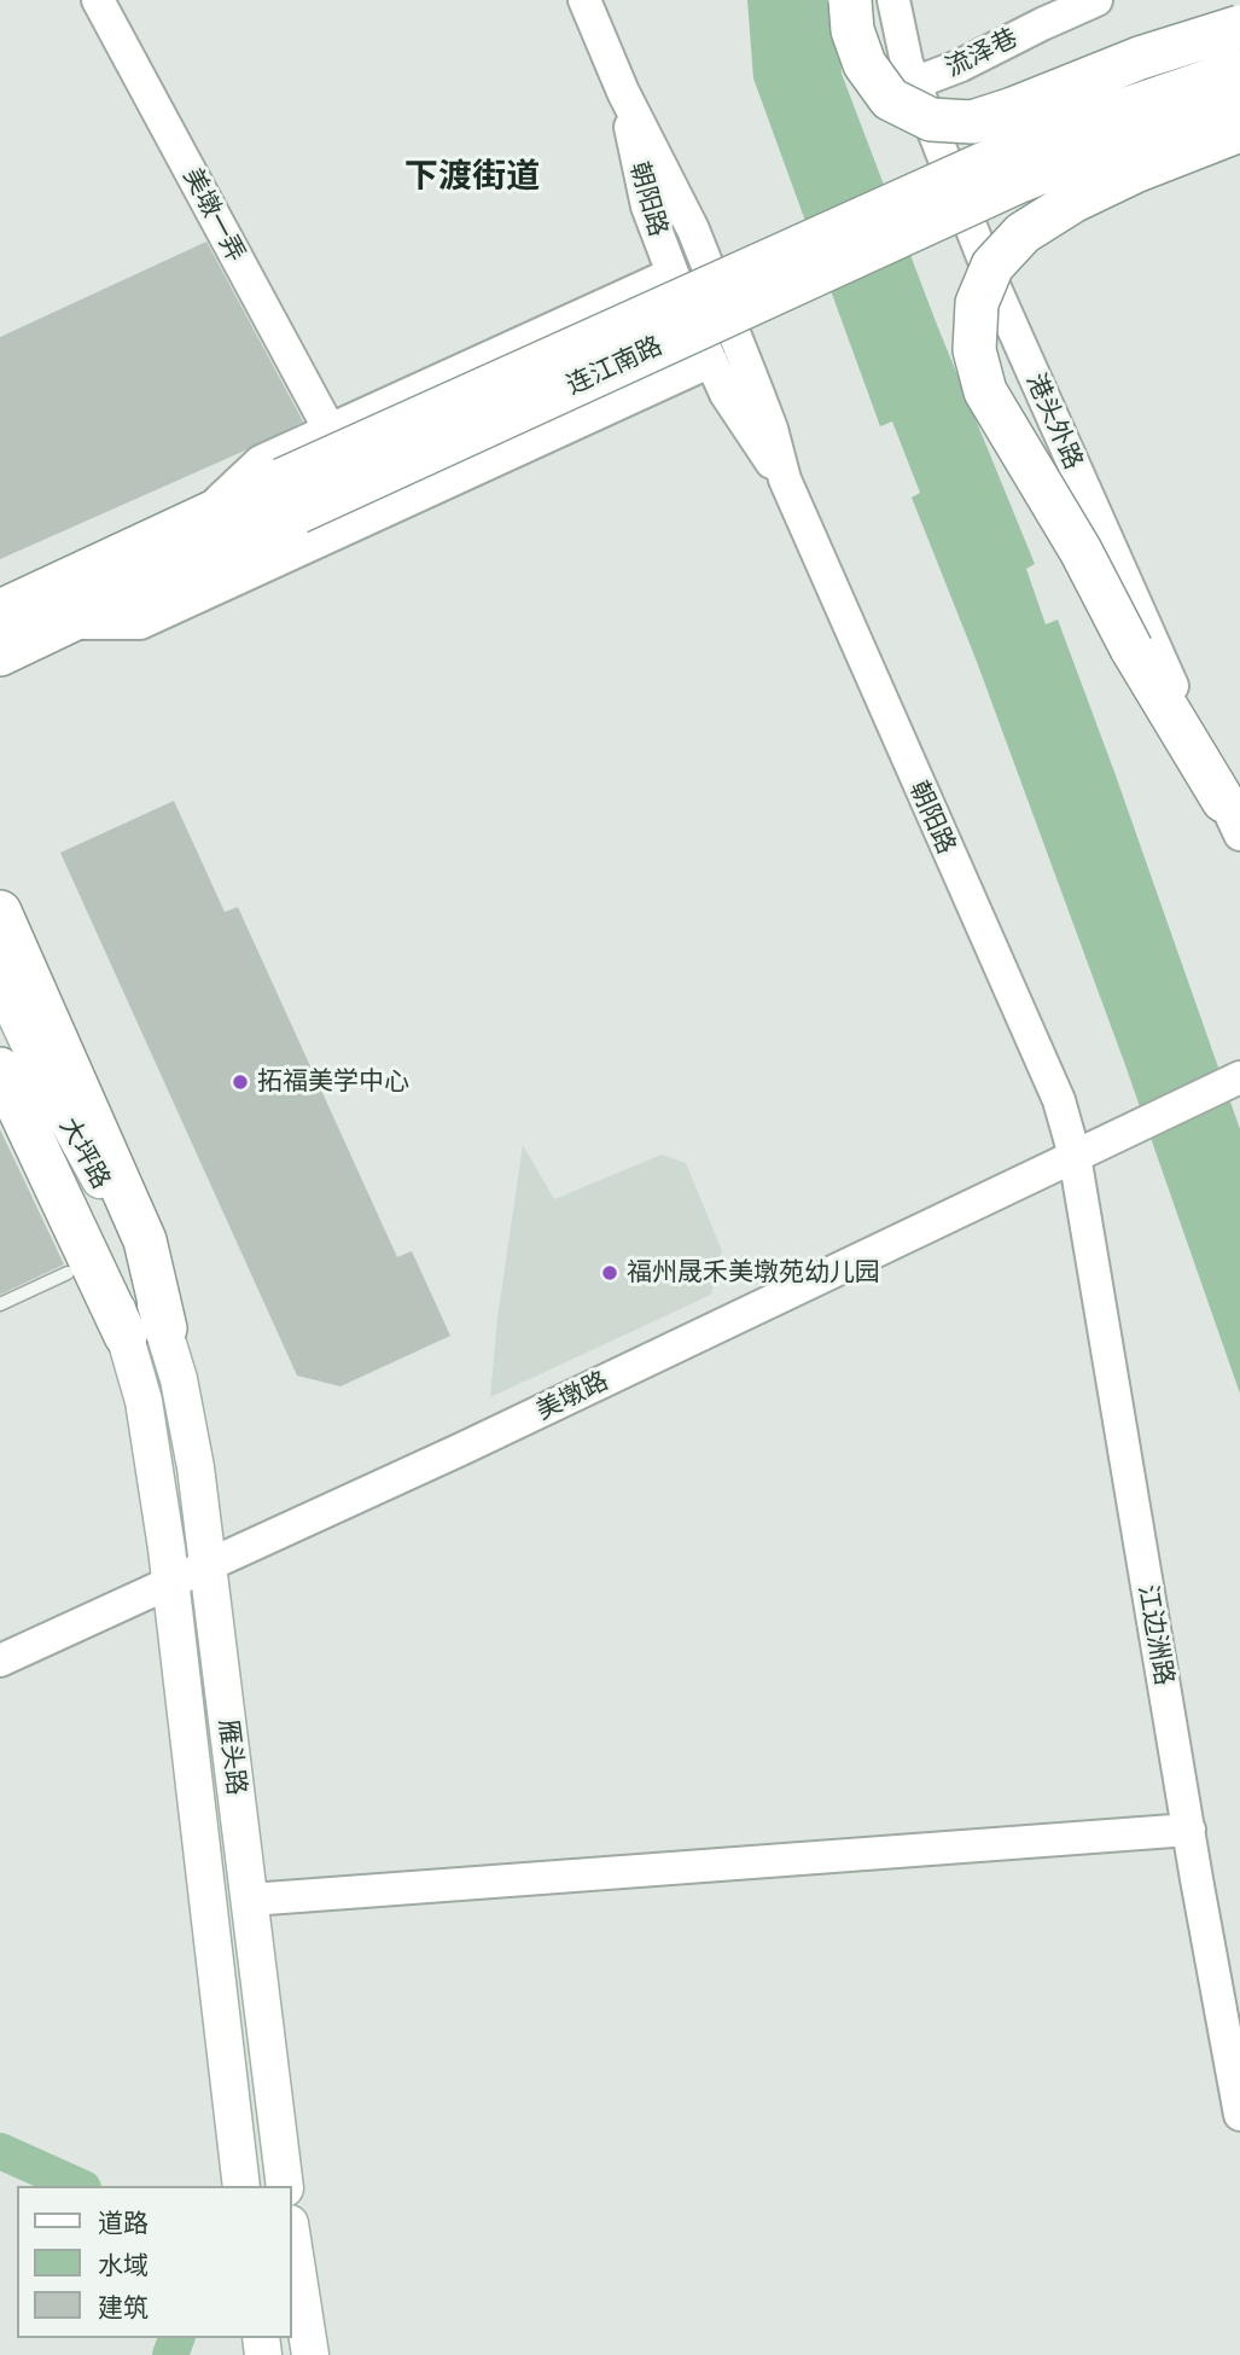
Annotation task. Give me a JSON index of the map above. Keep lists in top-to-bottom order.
{
  "streets": {
    "highway": ["连江南路"],
    "main road": ["大坪路", "雁头路"],
    "street": [
      "流泽巷",
      "朝阳路",
      "美墩一弄",
      "港头外路",
      "美墩路",
      "江边洲路"
    ]
  },
  "crossings": [
    ["流泽巷", "港头外路"],
    ["朝阳路", "美墩路"],
    ["朝阳路", "江边洲路"],
    ["大坪路", "雁头路"],
    ["美墩路", "江边洲路"],
    ["美墩路", "雁头路"]
  ],
  "districts": ["下渡街道"],
  "places": ["拓福美学中心", "福州晟禾美墩苑幼儿园"],
  "legend": ["道路", "水域", "建筑"]
}
